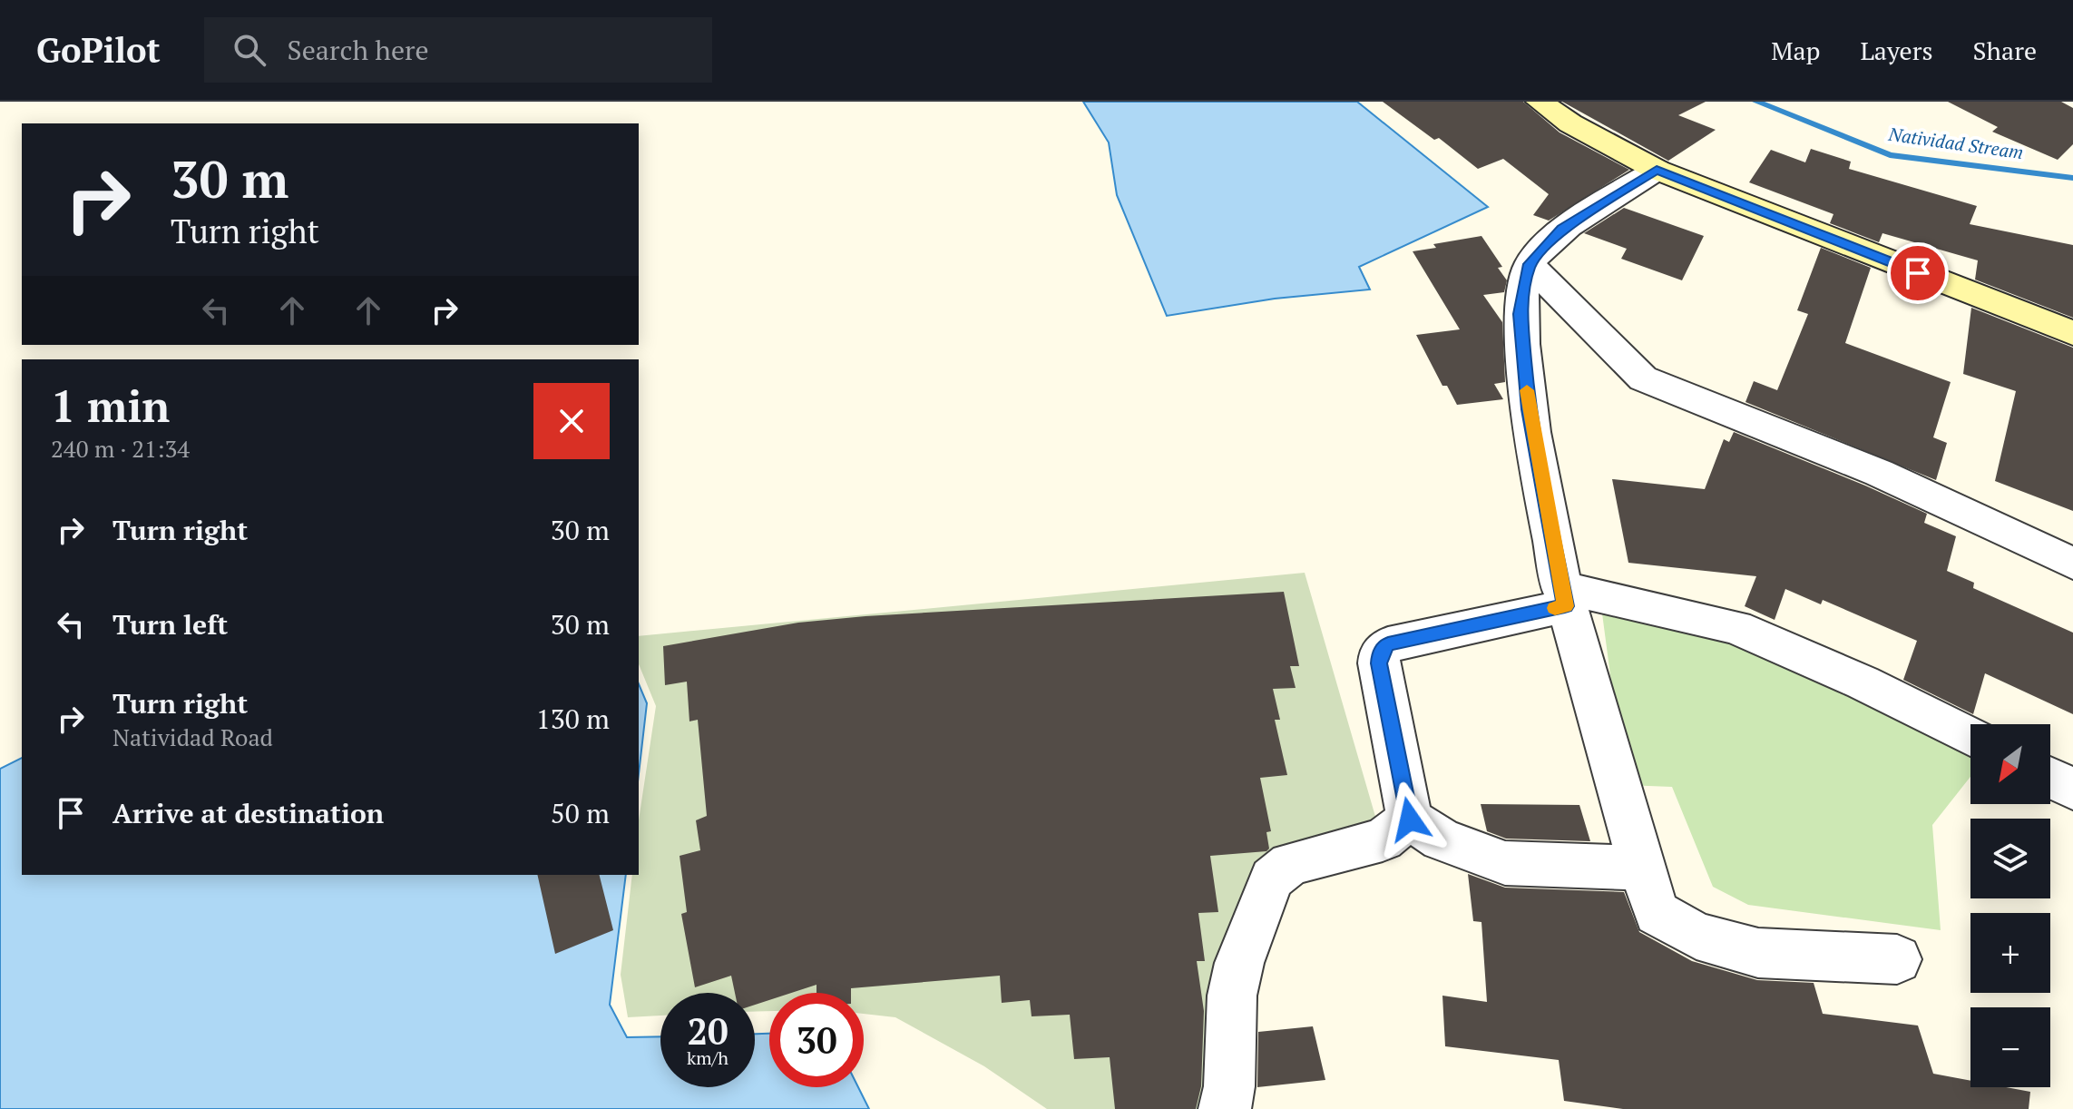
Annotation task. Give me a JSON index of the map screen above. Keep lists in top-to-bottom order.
{
  "water": ["Natividad Stream"],
  "north": "bottom left",
  "page": {
    "header": "GoPilot",
    "search": "Search here",
    "nav": ["Map", "Layers", "Share"],
    "turn": ["30 m", "Turn right"],
    "heading": ["1 min", "240 m · 21:34"],
    "list": [
      {
        "name": "Turn right",
        "value": "30 m"
      },
      {
        "name": "Turn left",
        "value": "30 m"
      },
      {
        "name": "Turn right",
        "note": "Natividad Road",
        "value": "130 m"
      },
      {
        "name": "Arrive at destination",
        "value": "50 m"
      }
    ],
    "map_buttons": ["+", "−"],
    "speed": "20 km/h",
    "limit": "30"
  }
}
